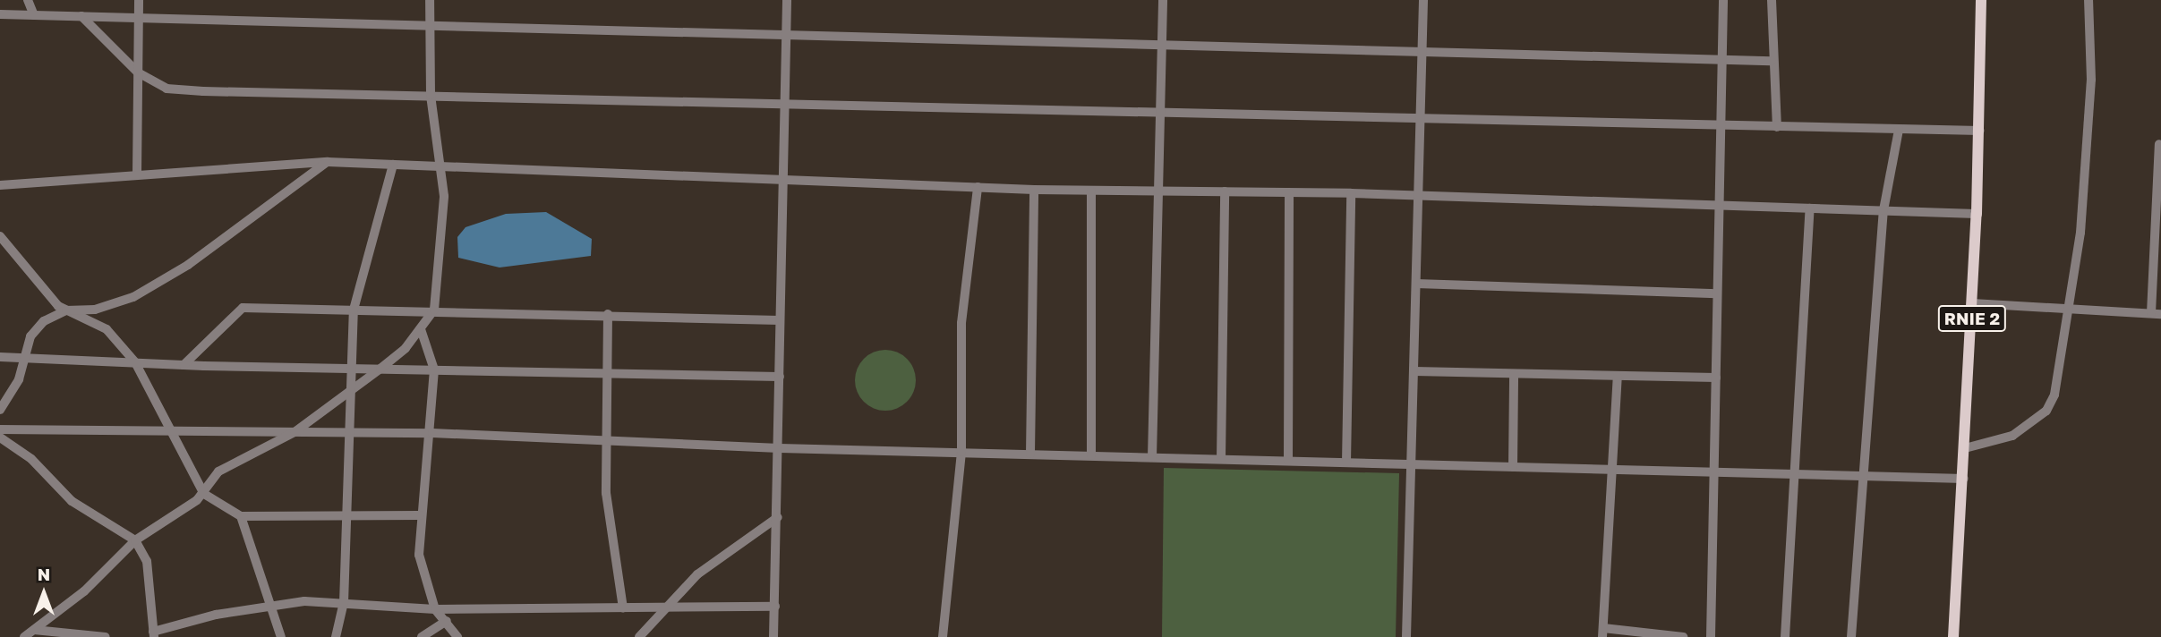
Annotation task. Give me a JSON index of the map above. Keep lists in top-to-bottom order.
{
  "streets": {
    "main road": ["RNIE 2"]
  },
  "north": "top"
}
